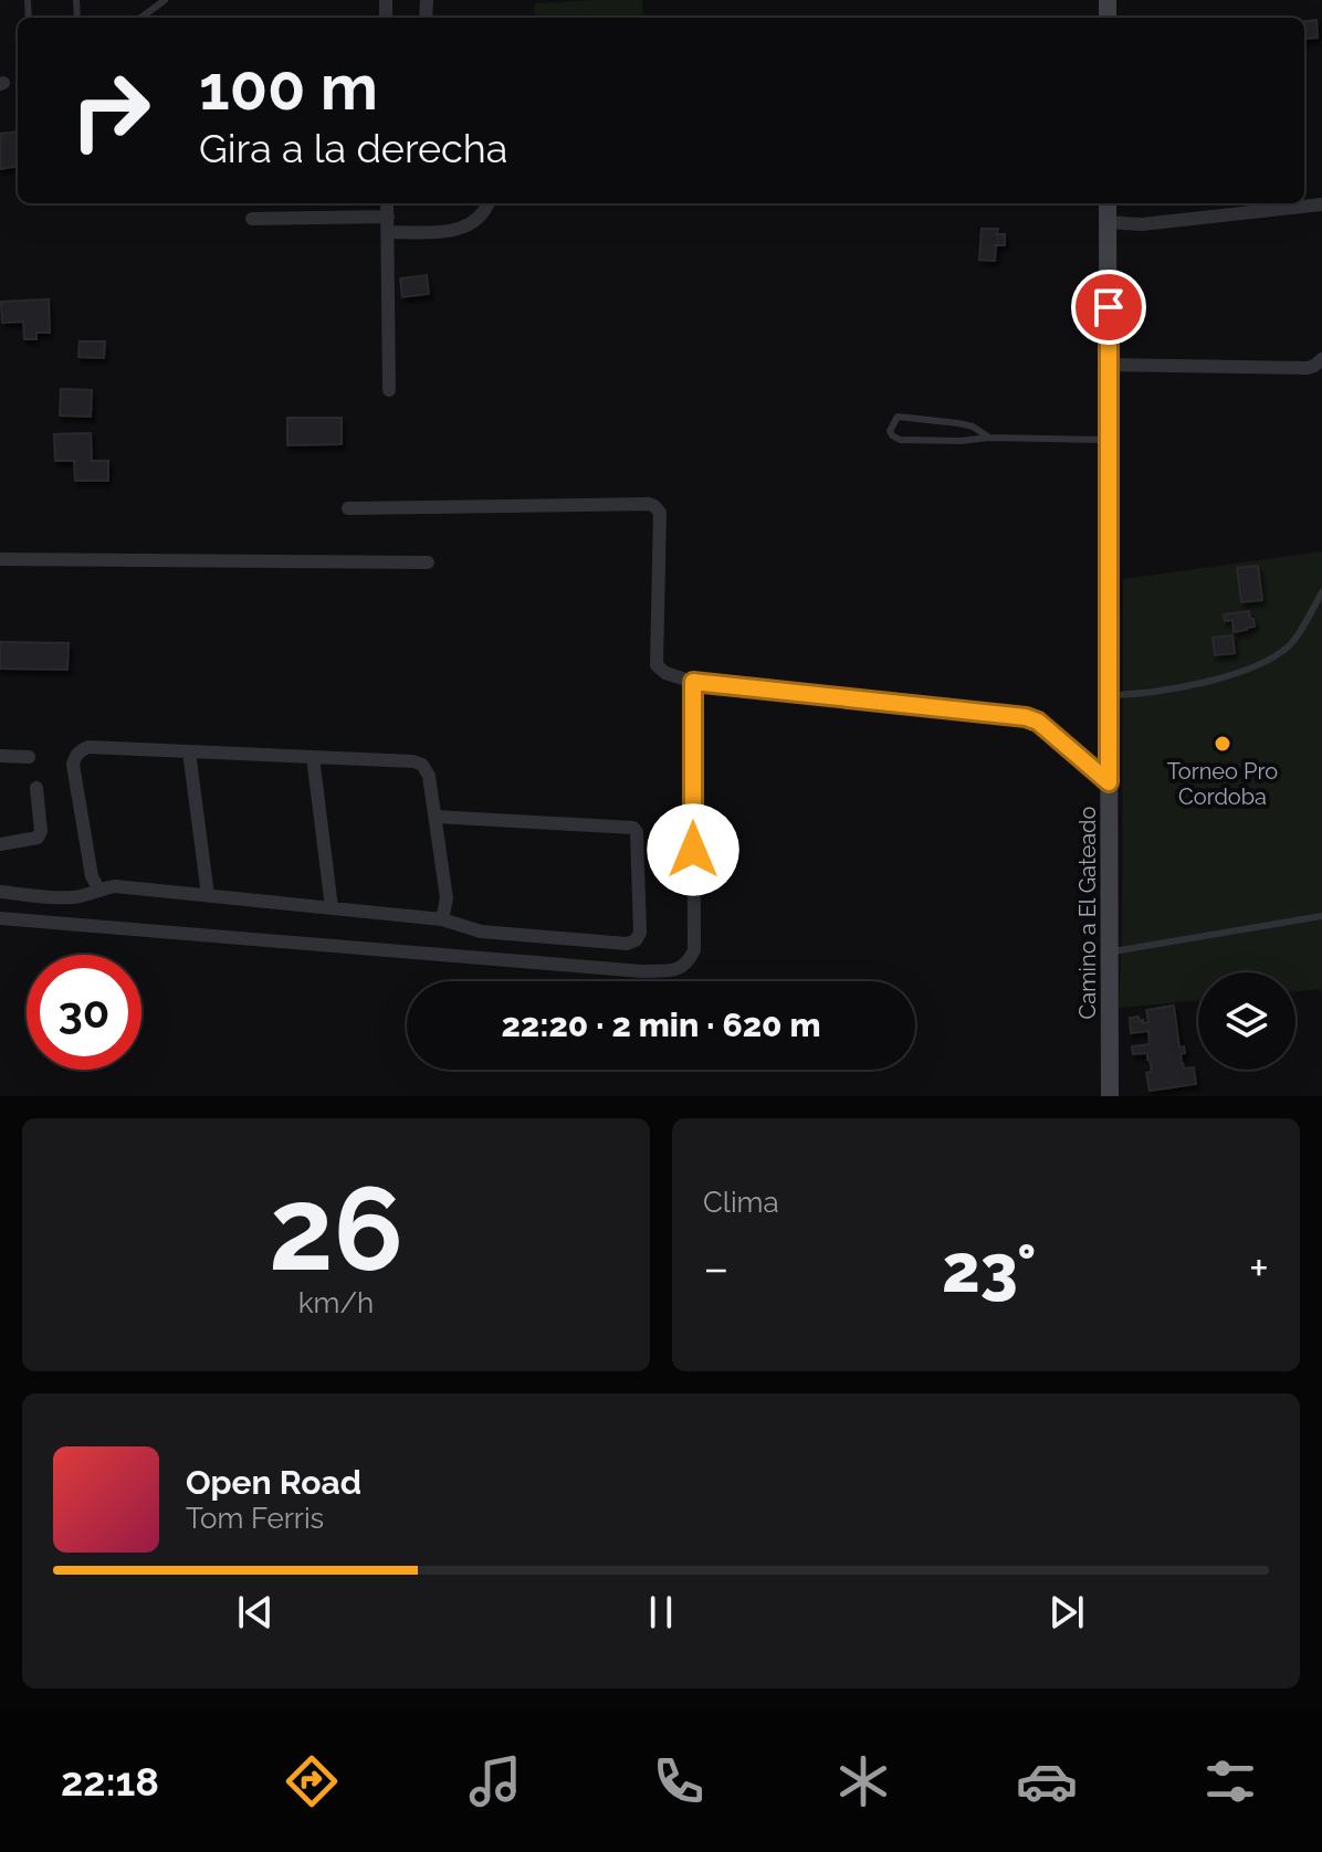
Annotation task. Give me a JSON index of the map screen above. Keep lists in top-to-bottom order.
{
  "streets": {
    "street": ["Camino a El Gateado"]
  },
  "places": ["Torneo Pro Cordoba"],
  "page": {
    "turn": ["100 m", "Gira a la derecha"],
    "limit": "30",
    "trip": "22:20 · 2 min · 620 m",
    "tile": [
      ["26", "km/h"],
      "Clima"
    ],
    "heat": ["−", "23°", "+"],
    "song": ["Open Road", "Tom Ferris"],
    "tabs": "22:18"
  }
}
